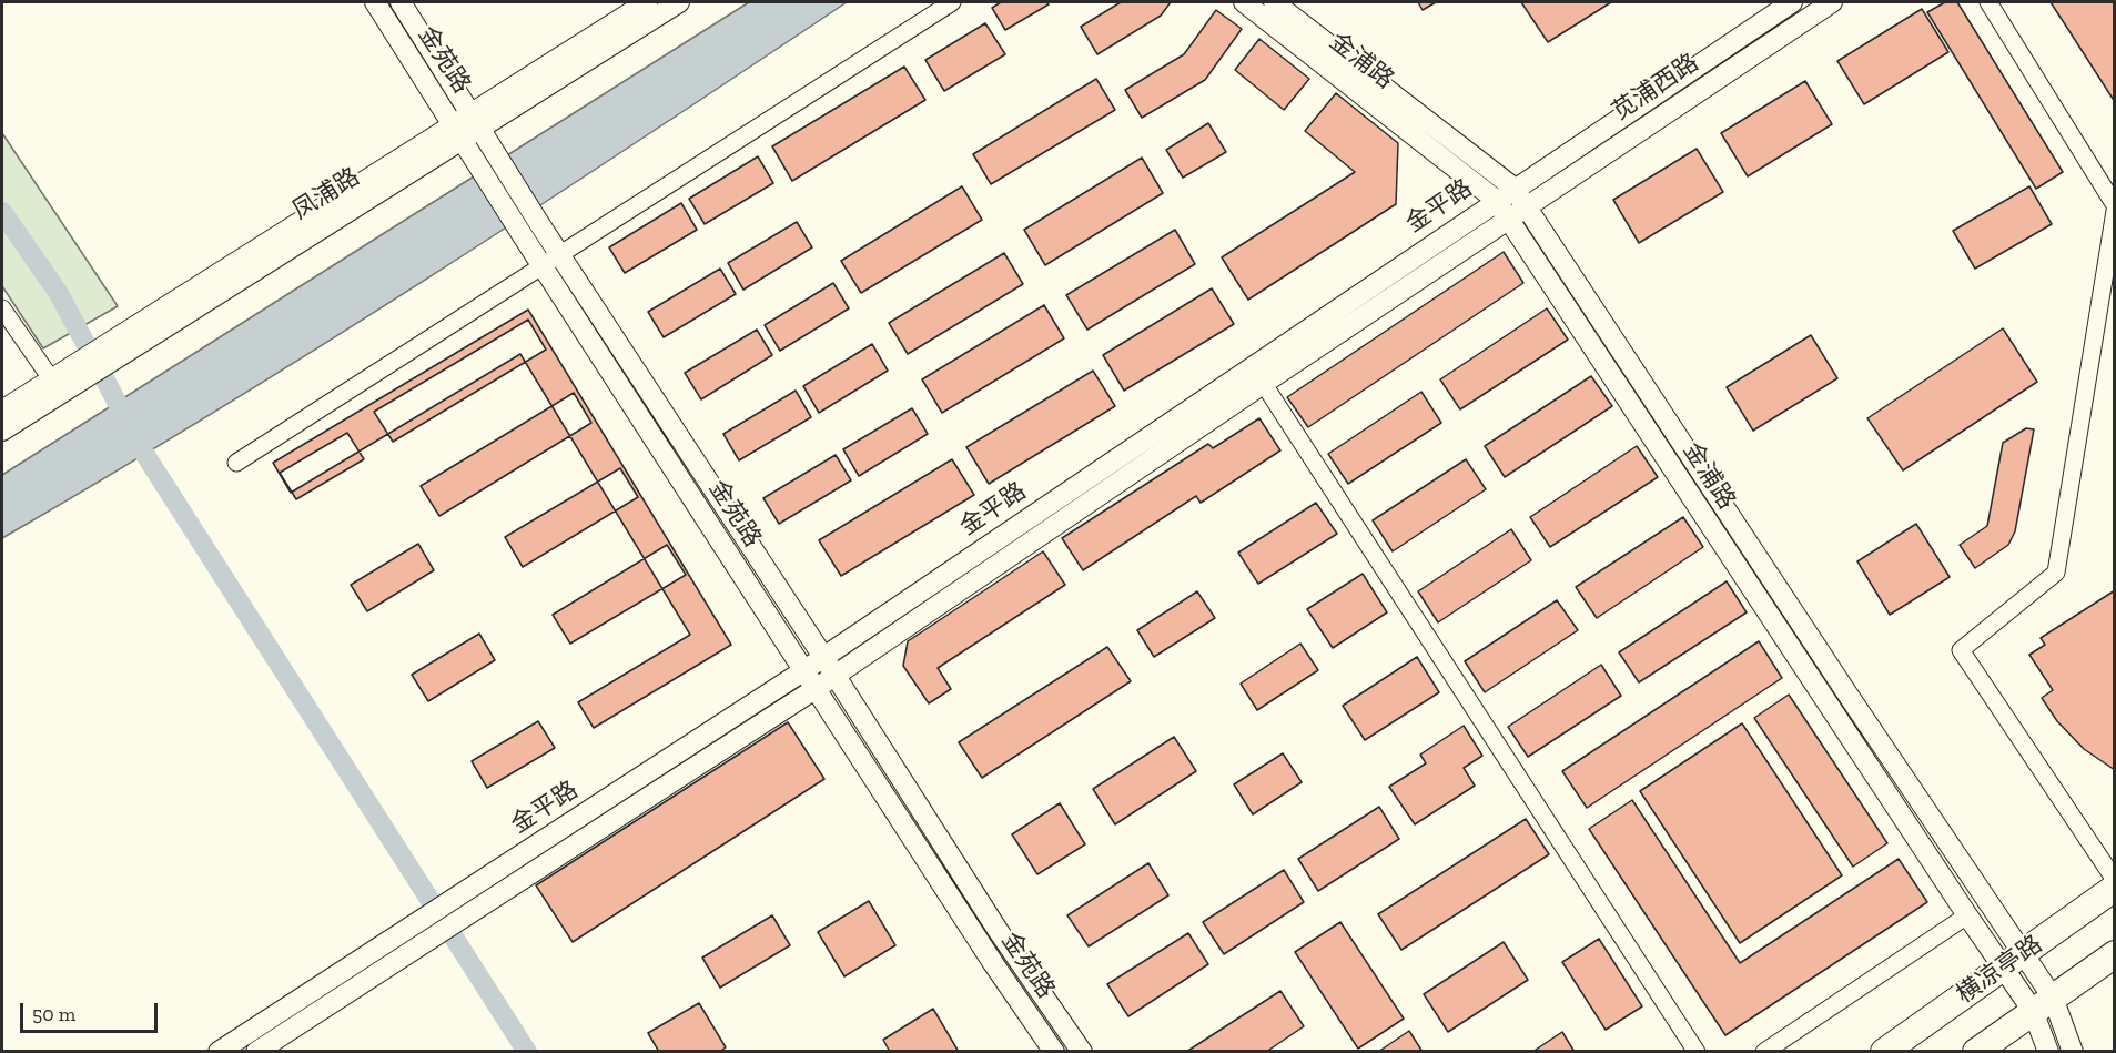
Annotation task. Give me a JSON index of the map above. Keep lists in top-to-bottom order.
{
  "streets": {
    "main road": ["横凉亭路"],
    "street": [
      "金苑路",
      "金浦路",
      "苋浦西路",
      "凤浦路",
      "金平路"
    ]
  },
  "crossings": [
    ["金苑路", "凤浦路"],
    ["金苑路", "金平路"],
    ["金浦路", "苋浦西路"],
    ["金浦路", "金平路"],
    ["金浦路", "横凉亭路"],
    ["苋浦西路", "金平路"]
  ],
  "scale_bar": "50 m"
}
